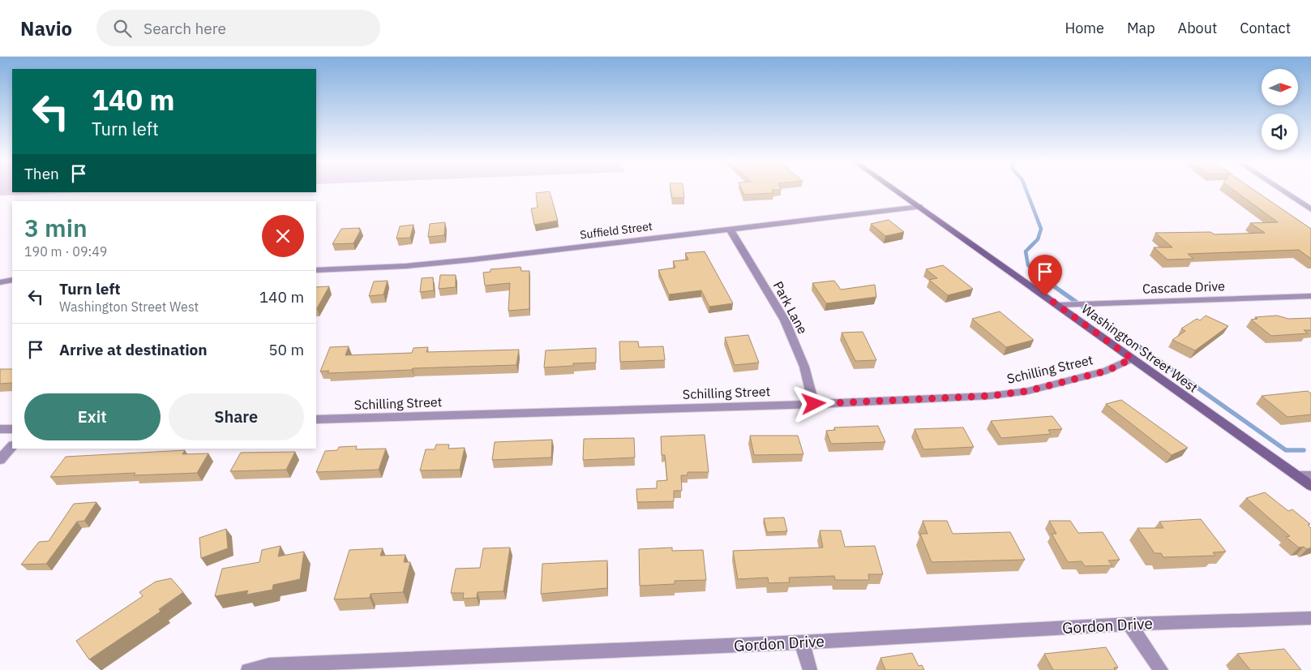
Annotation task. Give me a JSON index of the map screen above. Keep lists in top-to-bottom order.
{
  "streets": {
    "street": [
      "Suffield Street",
      "Cascade Drive",
      "Park Lane",
      "Washington Street West",
      "Schilling Street",
      "Gordon Drive"
    ]
  },
  "crossings": [
    ["Suffield Street", "Park Lane"],
    ["Suffield Street", "Washington Street West"],
    ["Cascade Drive", "Washington Street West"],
    ["Park Lane", "Schilling Street"],
    ["Washington Street West", "Schilling Street"]
  ],
  "north": "right",
  "page": {
    "header": "Navio",
    "search": "Search here",
    "nav": [
      "Home",
      "Map",
      "About",
      "Contact"
    ],
    "turn": ["140 m", "Turn left"],
    "then": "Then",
    "heading": ["3 min", "190 m · 09:49"],
    "list": [
      {
        "name": "Turn left",
        "note": "Washington Street West",
        "value": "140 m"
      },
      {
        "name": "Arrive at destination",
        "value": "50 m"
      }
    ],
    "buttons": ["Exit", "Share"]
  }
}
